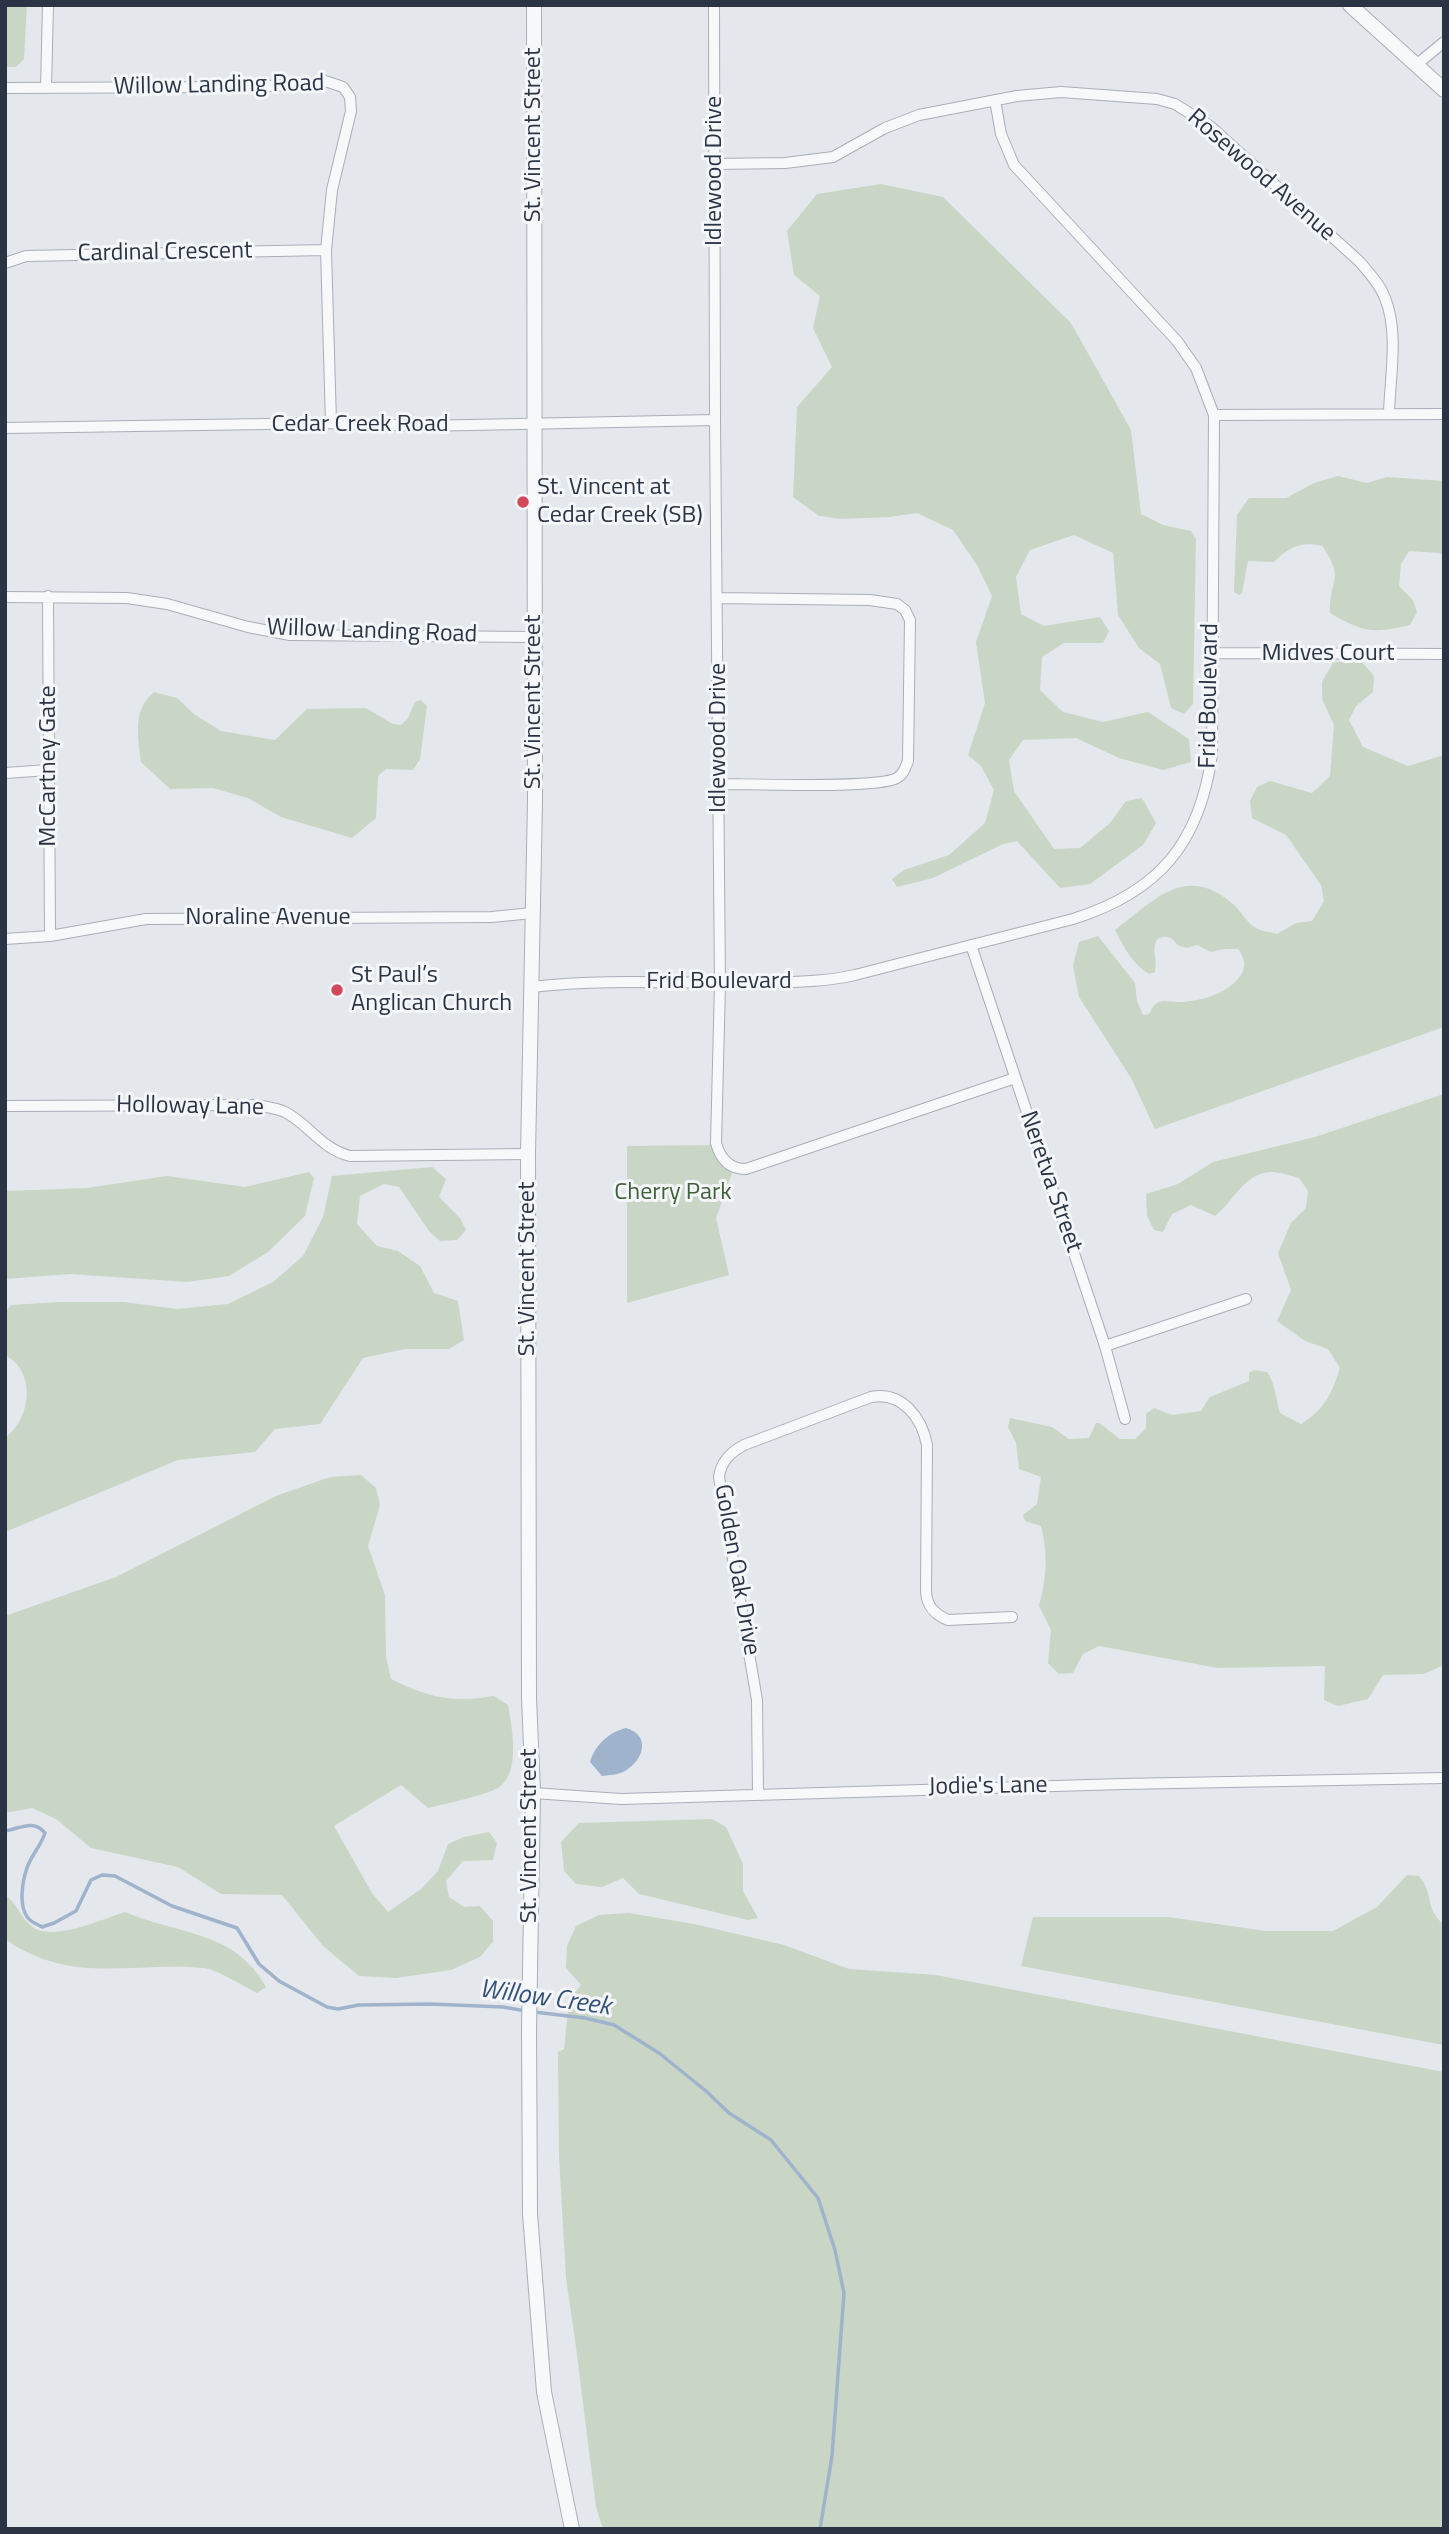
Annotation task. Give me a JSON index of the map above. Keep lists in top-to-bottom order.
{
  "streets": {
    "street": [
      "Willow Landing Road",
      "St. Vincent Street",
      "Idlewood Drive",
      "Rosewood Avenue",
      "Cardinal Crescent",
      "Cedar Creek Road",
      "Midves Court",
      "Frid Boulevard",
      "McCartney Gate",
      "Noraline Avenue",
      "Holloway Lane",
      "Neretva Street",
      "Golden Oak Drive",
      "Jodie's Lane"
    ]
  },
  "crossings": [
    ["Willow Landing Road", "St. Vincent Street"],
    ["Willow Landing Road", "Cardinal Crescent"],
    ["Willow Landing Road", "Cedar Creek Road"],
    ["Willow Landing Road", "McCartney Gate"],
    ["St. Vincent Street", "Cedar Creek Road"],
    ["St. Vincent Street", "Frid Boulevard"],
    ["St. Vincent Street", "Noraline Avenue"],
    ["St. Vincent Street", "Holloway Lane"],
    ["St. Vincent Street", "Jodie's Lane"],
    ["Idlewood Drive", "Rosewood Avenue"],
    ["Idlewood Drive", "Cedar Creek Road"],
    ["Idlewood Drive", "Frid Boulevard"],
    ["Idlewood Drive", "Neretva Street"],
    ["Rosewood Avenue", "Frid Boulevard"],
    ["Midves Court", "Frid Boulevard"],
    ["Frid Boulevard", "Neretva Street"],
    ["McCartney Gate", "Noraline Avenue"],
    ["Golden Oak Drive", "Jodie's Lane"]
  ],
  "water": ["Willow Creek"],
  "parks": ["Cherry Park"],
  "places": ["St. Vincent at Cedar Creek (SB)", "St Paul’s Anglican Church"]
}
